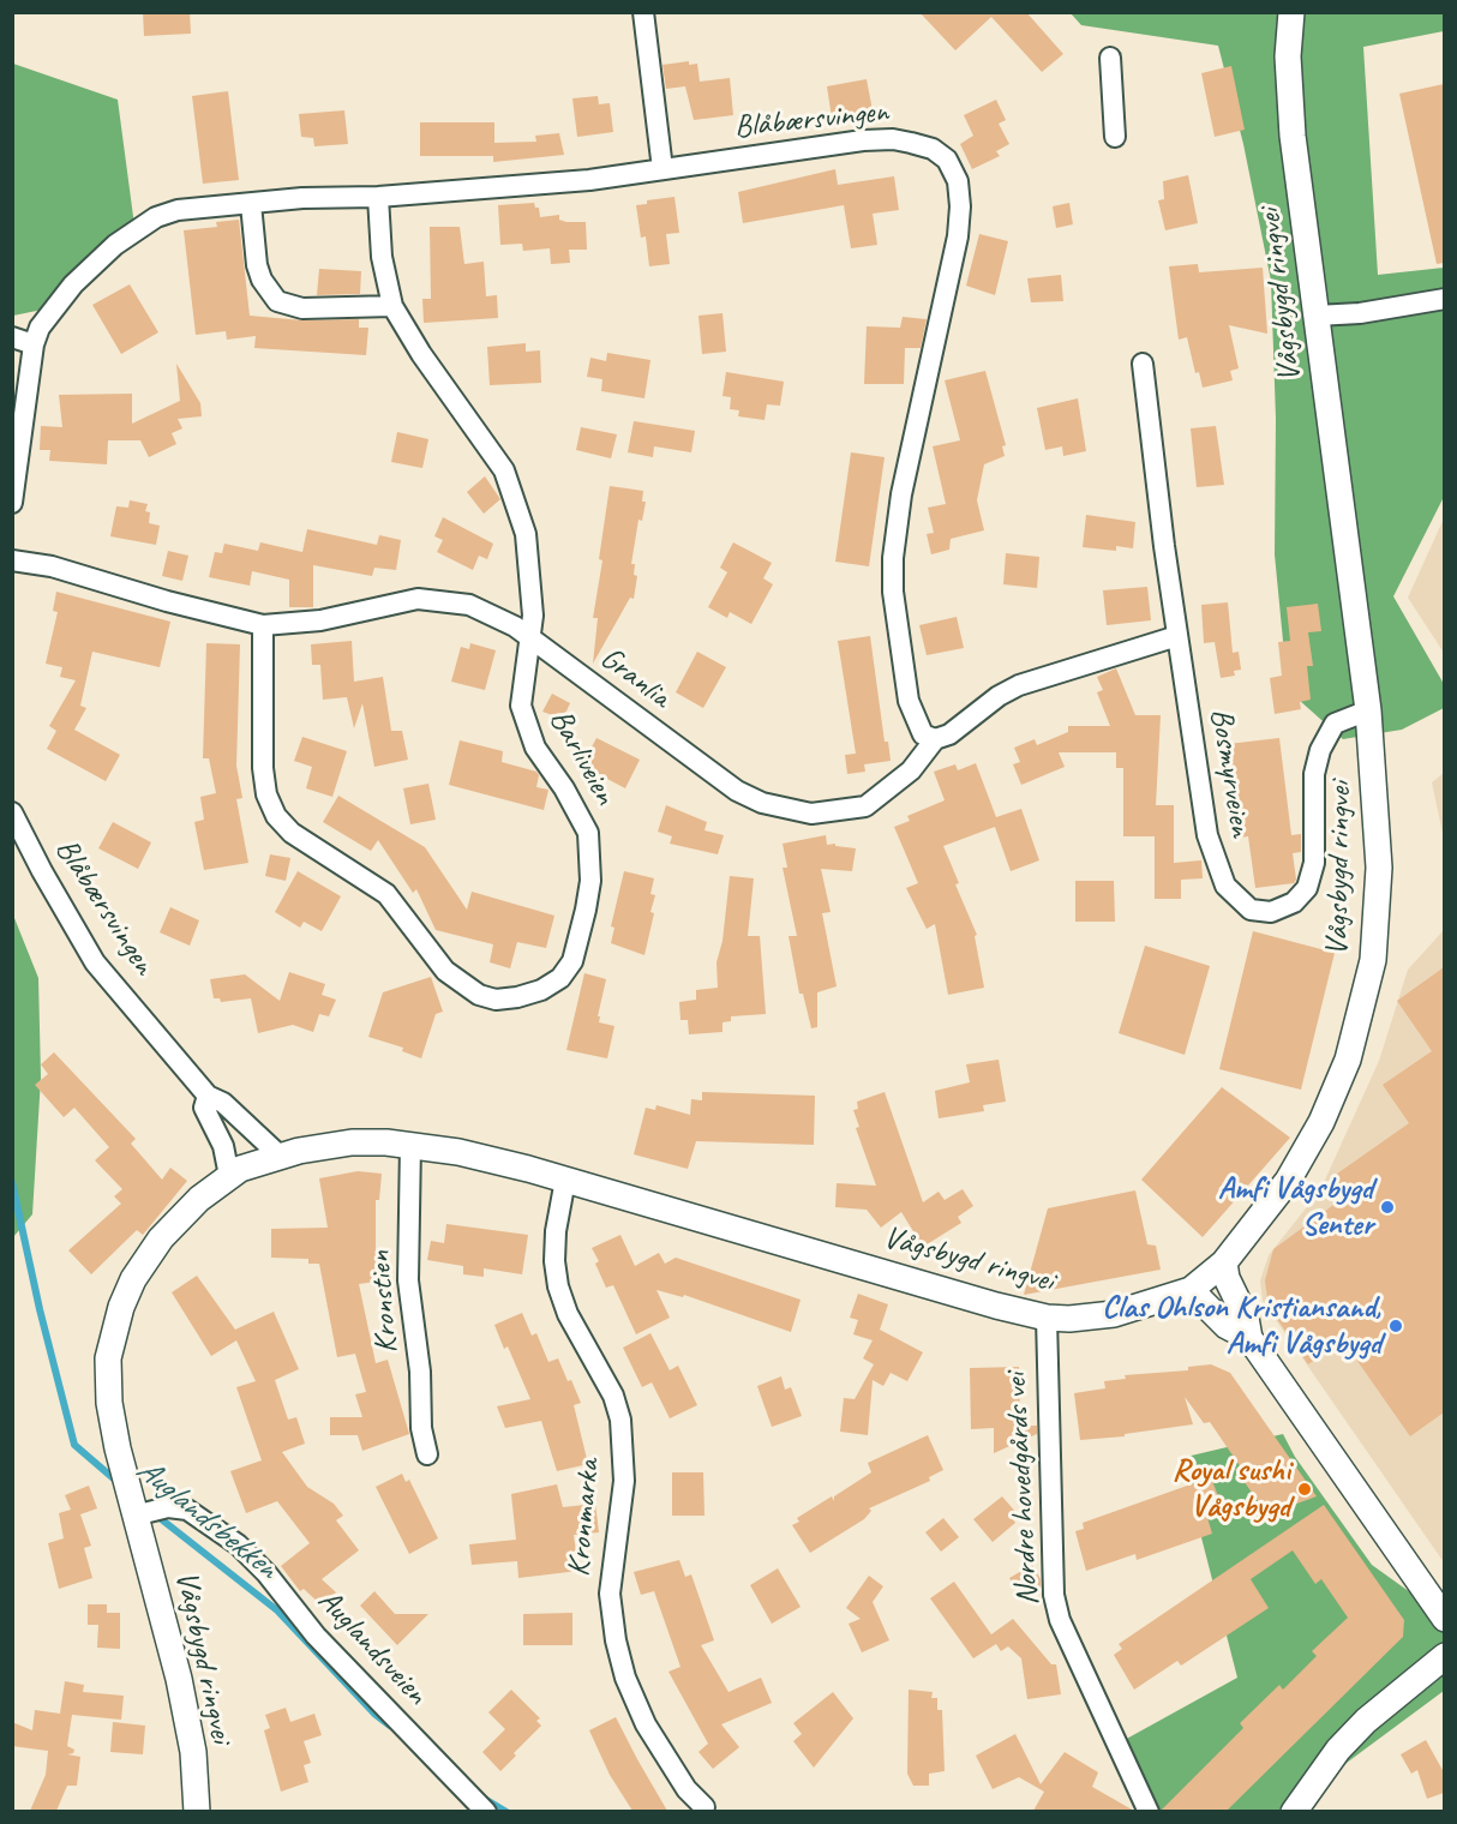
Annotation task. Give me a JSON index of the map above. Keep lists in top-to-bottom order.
{
  "streets": {
    "street": [
      "Blåbærsvingen",
      "Vågsbygd ringvei",
      "Granlia",
      "Barliveien",
      "Bosmyrveien",
      "Kronstien",
      "Nordre hovedgårds vei",
      "Kronmarka",
      "Auglandsveien"
    ]
  },
  "crossings": [
    ["Blåbærsvingen", "Vågsbygd ringvei"],
    ["Blåbærsvingen", "Granlia"],
    ["Blåbærsvingen", "Barliveien"],
    ["Vågsbygd ringvei", "Bosmyrveien"],
    ["Vågsbygd ringvei", "Kronstien"],
    ["Vågsbygd ringvei", "Nordre hovedgårds vei"],
    ["Vågsbygd ringvei", "Kronmarka"],
    ["Vågsbygd ringvei", "Auglandsveien"],
    ["Granlia", "Barliveien"],
    ["Granlia", "Bosmyrveien"]
  ],
  "water": ["Auglandsbekken"],
  "places": ["Amfi Vågsbygd Senter", "Clas Ohlson Kristiansand, Amfi Vågsbygd", "Royal sushi Vågsbygd"]
}
